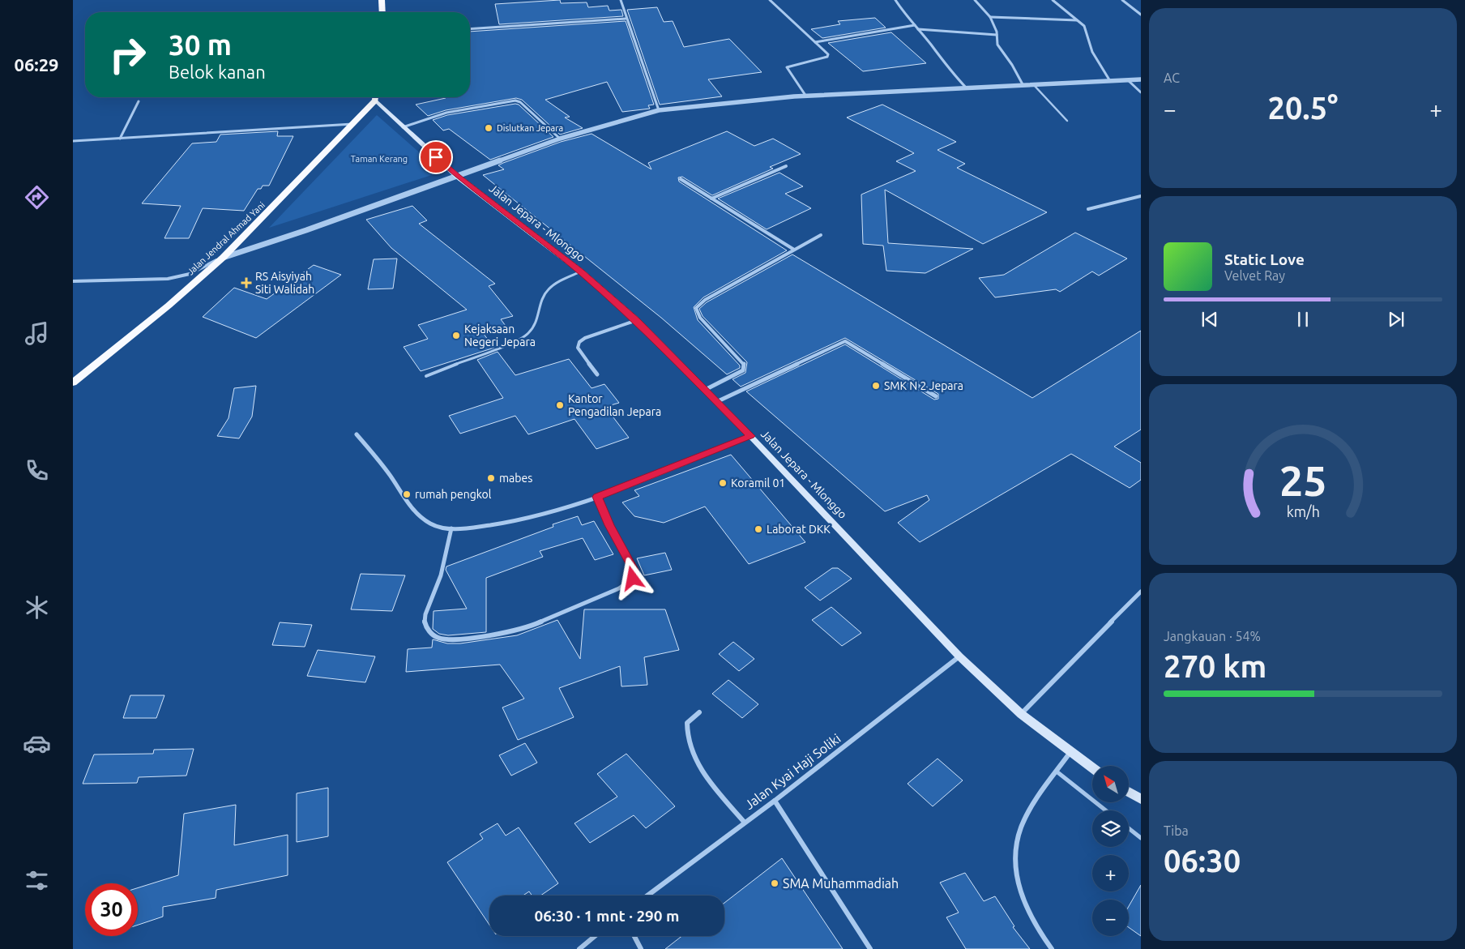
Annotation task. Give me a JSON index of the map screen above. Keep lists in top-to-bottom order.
{
  "streets": {
    "highway": ["Jalan Jendral Ahmad Yani"],
    "main road": ["Jalan Jepara - Mlonggo"],
    "street": ["Jalan Kyai Haji Soliki"]
  },
  "crossings": [
    ["Jalan Jepara - Mlonggo", "Jalan Jendral Ahmad Yani"],
    ["Jalan Jepara - Mlonggo", "Jalan Kyai Haji Soliki"]
  ],
  "parks": ["Taman Kerang"],
  "places": {
    "other": [
      "Dislutkan Jepara",
      "Kejaksaan Negeri Jepara",
      "SMK N 2 Jepara",
      "Kantor Pengadilan Jepara",
      "mabes",
      "Koramil 01",
      "rumah pengkol",
      "Laborat DKK",
      "SMA Muhammadiah"
    ],
    "health": ["RS Aisyiyah Siti Walidah"]
  },
  "north": "top left",
  "page": {
    "tabs": "06:29",
    "tile": [
      "AC",
      ["Jangkauan · 54%", "270 km"],
      ["Tiba", "06:30"]
    ],
    "turn": ["30 m", "Belok kanan"],
    "heat": ["−", "20.5°", "+"],
    "song": ["Static Love", "Velvet Ray"],
    "map_buttons": ["+", "−"],
    "limit": "30",
    "trip": "06:30 · 1 mnt · 290 m",
    "gauge": ["25", "km/h"]
  }
}
